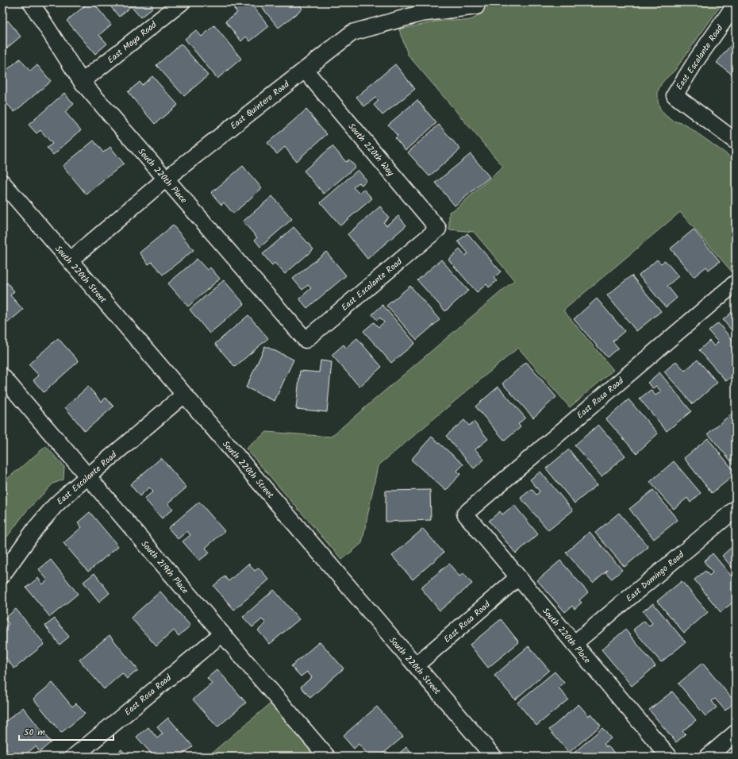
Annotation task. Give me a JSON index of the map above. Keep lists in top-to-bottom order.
{
  "streets": {
    "street": [
      "East Maya Road",
      "East Escalante Road",
      "East Quintero Road",
      "South 220th Way",
      "South 220th Place",
      "South 220th Street",
      "East Rosa Road",
      "South 219th Place",
      "East Domingo Road"
    ]
  },
  "crossings": [
    ["East Maya Road", "South 220th Place"],
    ["East Escalante Road", "South 220th Way"],
    ["East Escalante Road", "South 220th Place"],
    ["East Escalante Road", "South 220th Street"],
    ["East Escalante Road", "South 219th Place"],
    ["East Quintero Road", "South 220th Way"],
    ["East Quintero Road", "South 220th Place"],
    ["East Quintero Road", "South 220th Street"],
    ["South 220th Place", "East Rosa Road"],
    ["South 220th Place", "East Domingo Road"],
    ["South 220th Street", "East Rosa Road"],
    ["East Rosa Road", "South 219th Place"]
  ],
  "scale_bar": "50 m"
}
